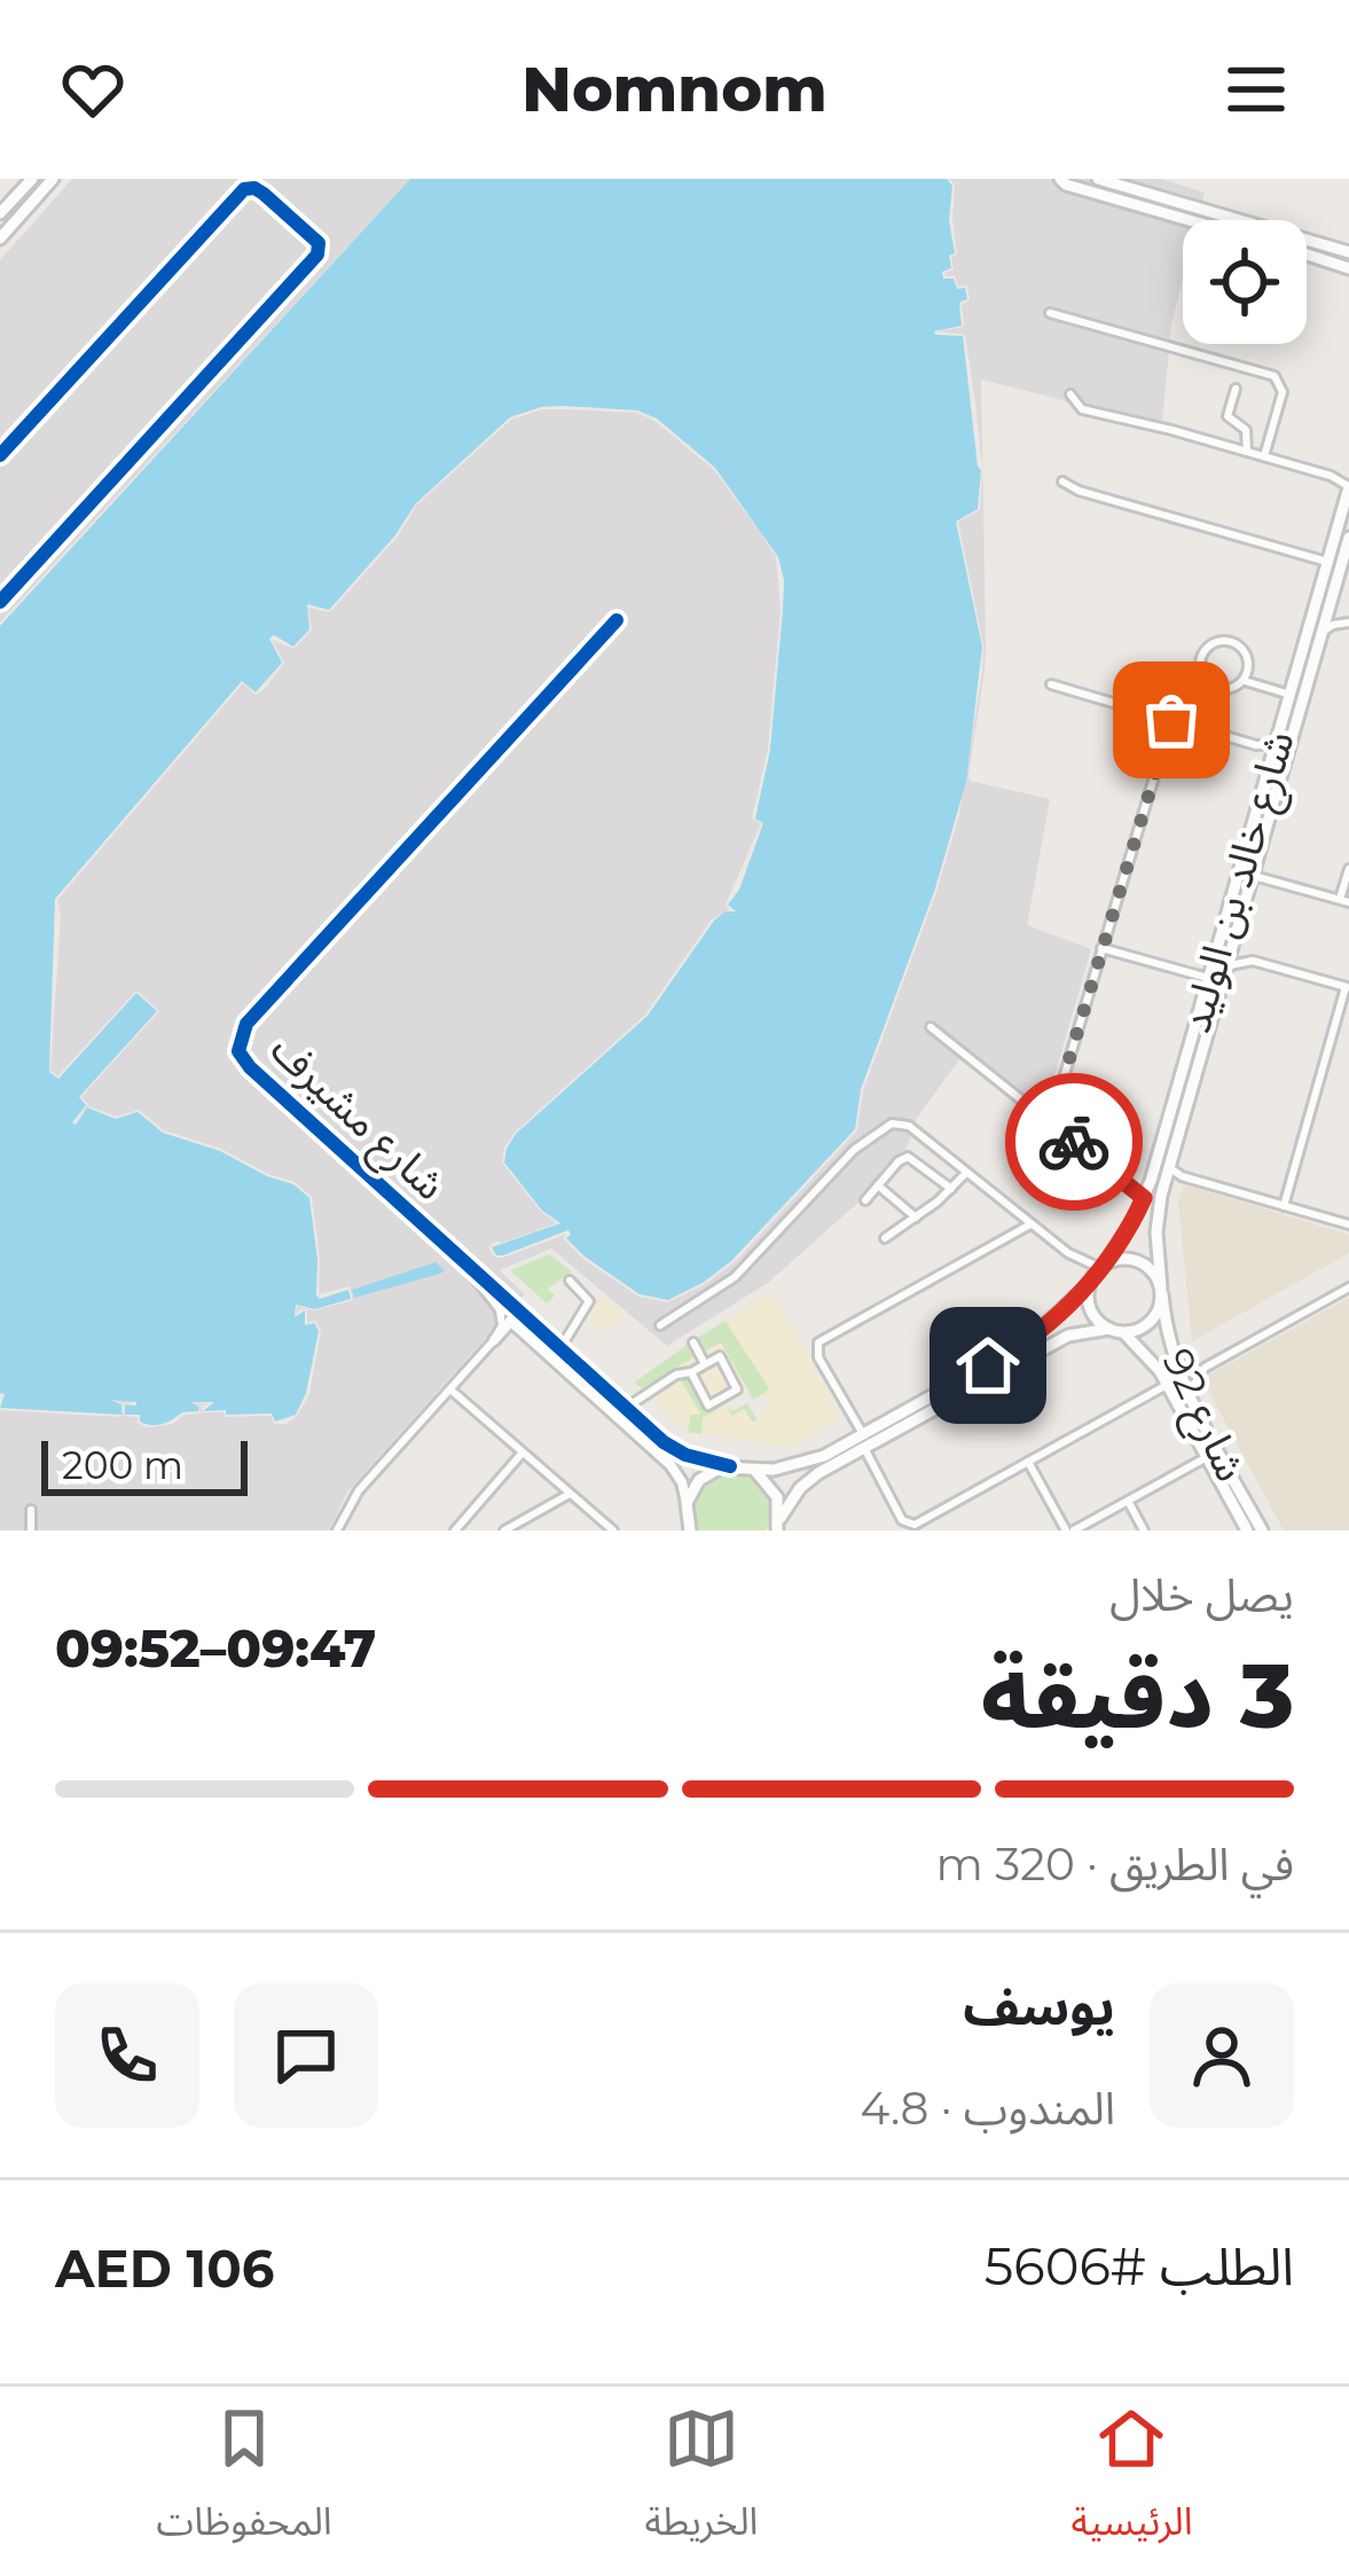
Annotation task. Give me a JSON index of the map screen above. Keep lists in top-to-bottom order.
{
  "streets": {
    "main road": ["شارع خالد بن الوليد", "شارع 92"],
    "street": ["شارع مشيرف"]
  },
  "crossings": [
    ["شارع خالد بن الوليد", "شارع 92"]
  ],
  "scale_bar": "200 m",
  "page": {
    "header": "Nomnom",
    "scale": "200 m",
    "heading": ["3 دقيقة", "يصل خلال", "09:47–09:52"],
    "panel": [
      "يوسف",
      "المندوب · 4.8",
      "الطلب #5606",
      "AED 106"
    ],
    "bar": "في الطريق · 320 m",
    "tabs": ["الرئيسية", "الخريطة", "المحفوظات"]
  }
}
